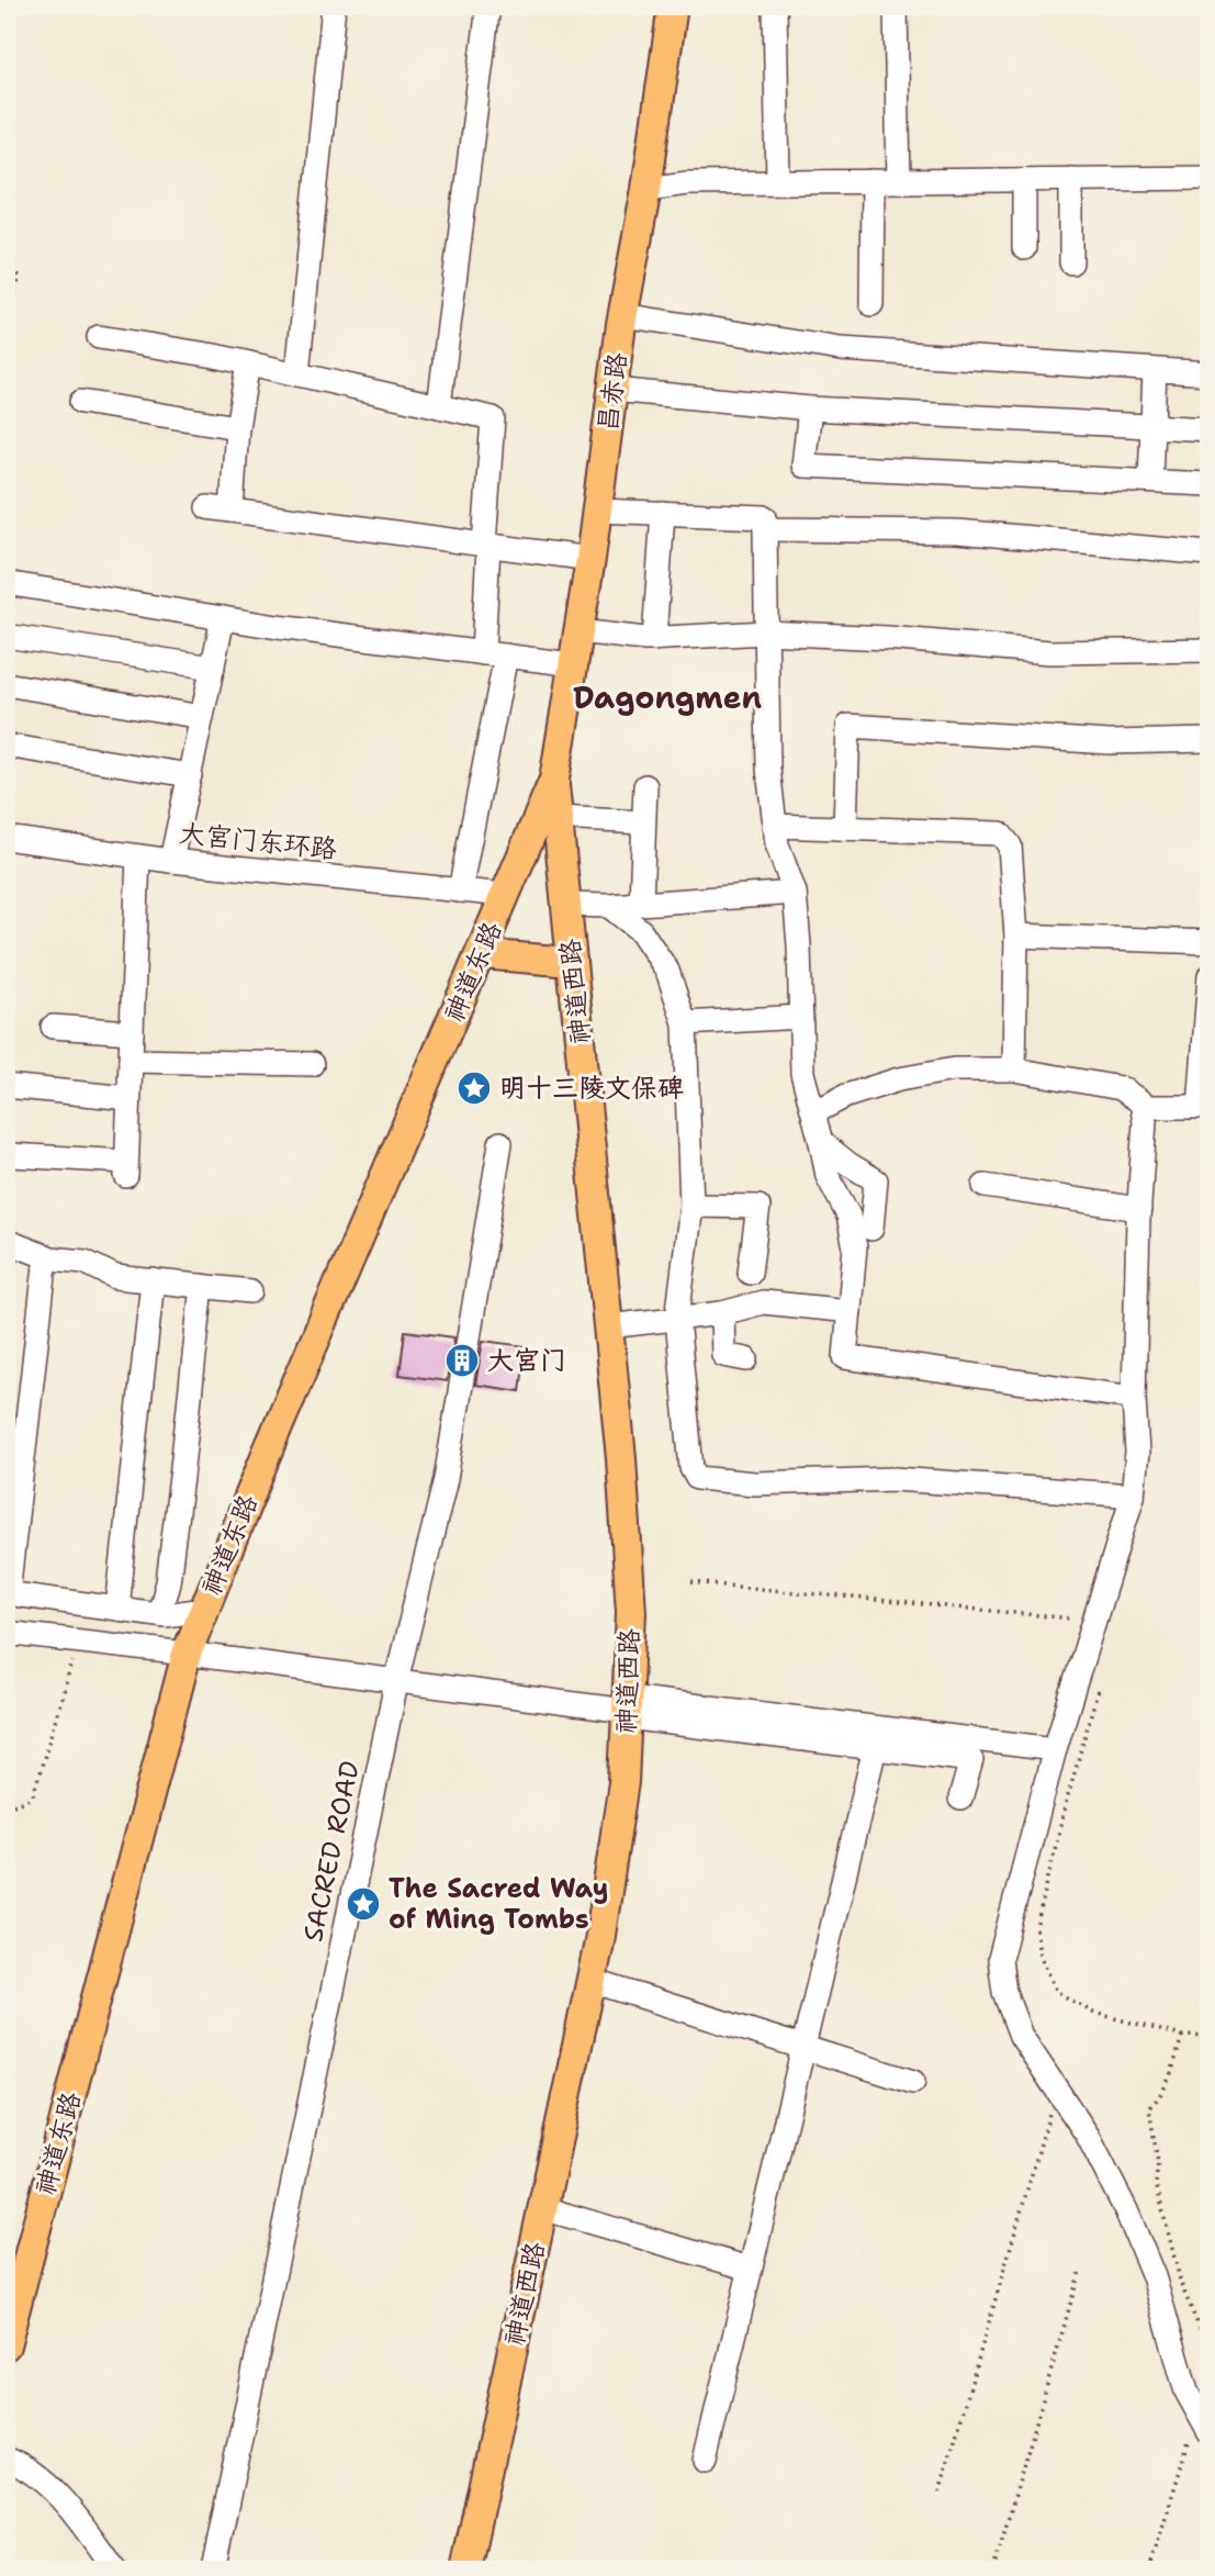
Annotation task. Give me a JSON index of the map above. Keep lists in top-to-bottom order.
{
  "streets": {
    "main road": ["昌赤路", "神道东路", "神道西路"],
    "street": ["大宫门东环路", "SACRED ROAD"]
  },
  "crossings": [
    ["昌赤路", "神道东路"],
    ["昌赤路", "神道西路"],
    ["大宫门东环路", "神道东路"],
    ["神道东路", "神道西路"]
  ],
  "districts": ["Dagongmen"],
  "places": {
    "place": ["明十三陵文保碑", "The Sacred Way of Ming Tombs"],
    "building": ["大宫门"]
  }
}
